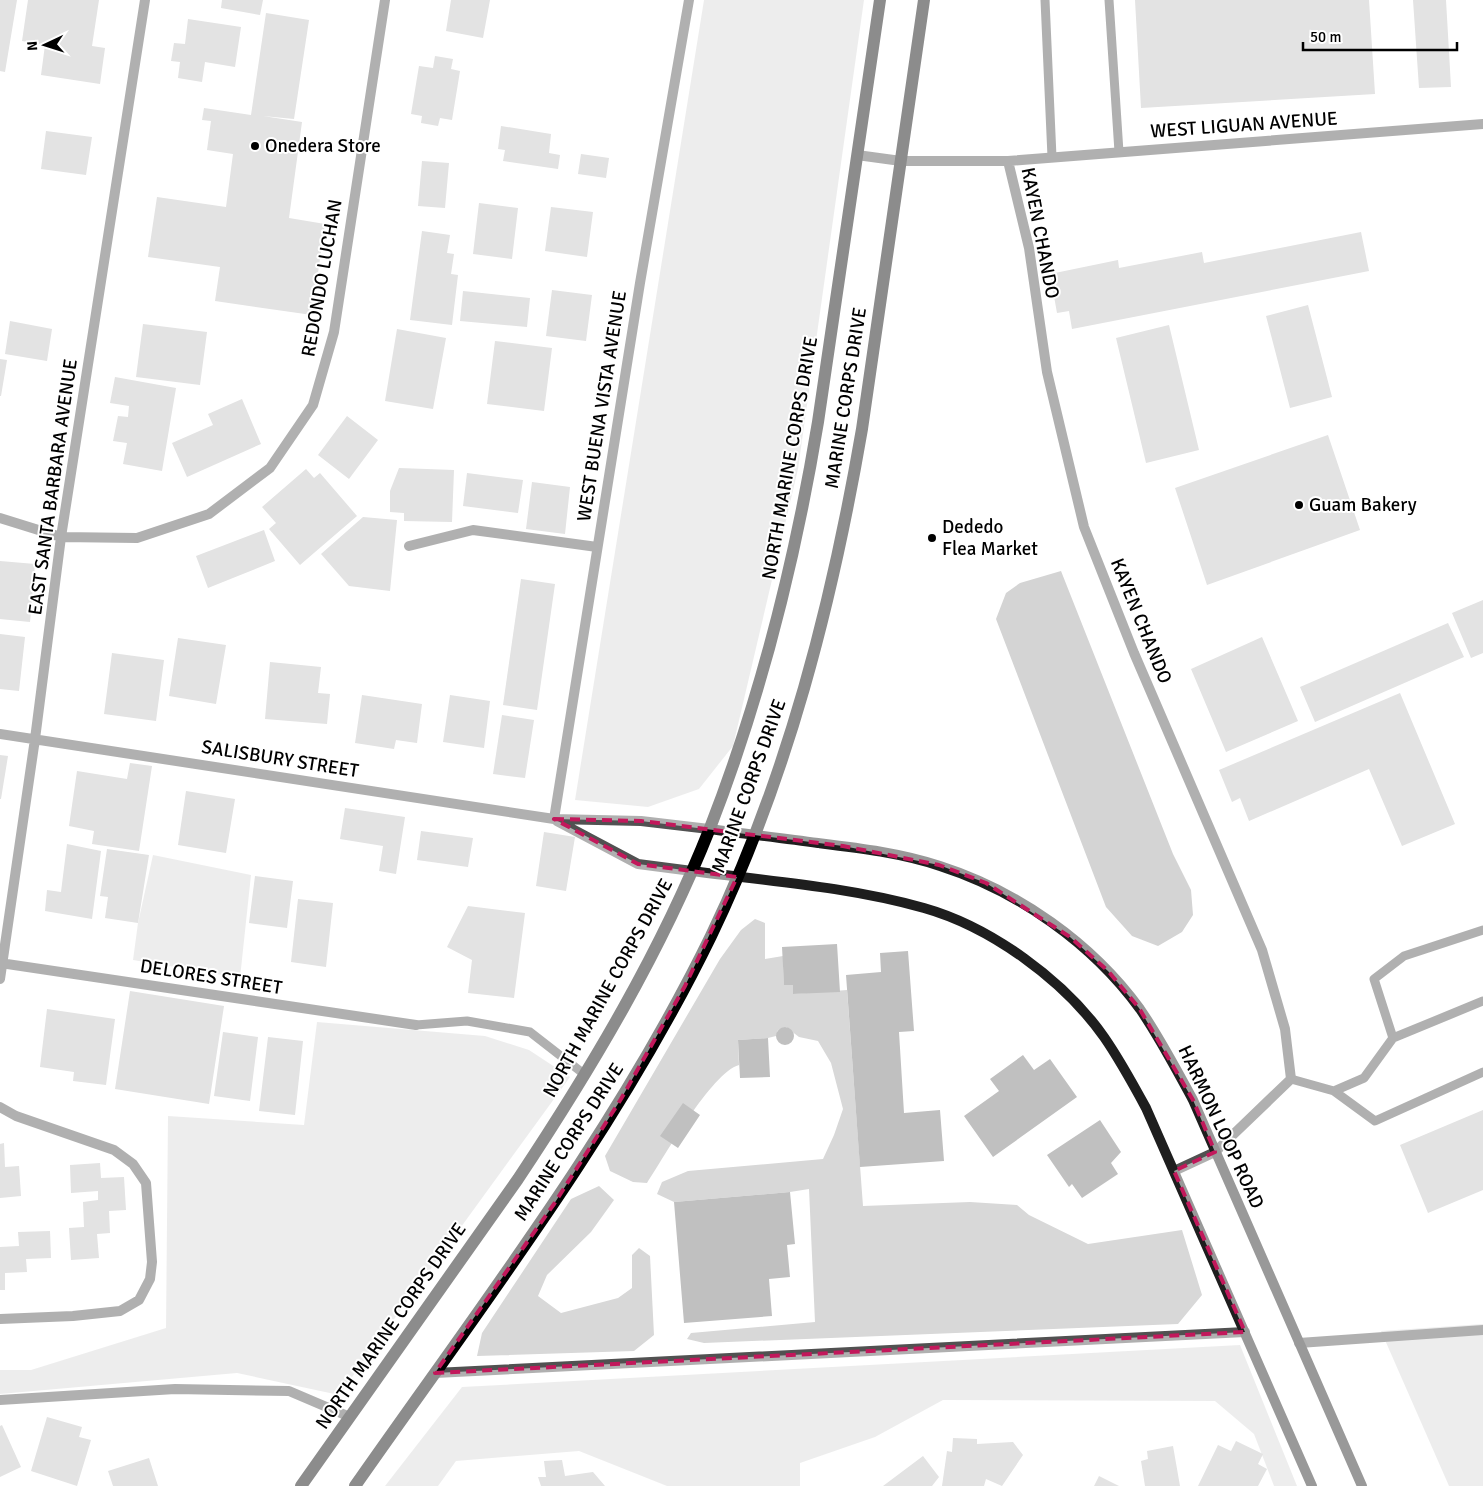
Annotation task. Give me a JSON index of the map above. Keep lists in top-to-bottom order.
{
  "streets": {
    "main road": ["MARINE CORPS DRIVE", "NORTH MARINE CORPS DRIVE", "HARMON LOOP ROAD"],
    "street": [
      "WEST LIGUAN AVENUE",
      "KAYEN CHANDO",
      "REDONDO LUCHAN",
      "WEST BUENA VISTA AVENUE",
      "EAST SANTA BARBARA AVENUE",
      "SALISBURY STREET",
      "DELORES STREET"
    ]
  },
  "crossings": [
    ["WEST LIGUAN AVENUE", "KAYEN CHANDO"],
    ["KAYEN CHANDO", "MARINE CORPS DRIVE"],
    ["KAYEN CHANDO", "NORTH MARINE CORPS DRIVE"],
    ["REDONDO LUCHAN", "EAST SANTA BARBARA AVENUE"],
    ["MARINE CORPS DRIVE", "HARMON LOOP ROAD"],
    ["WEST BUENA VISTA AVENUE", "SALISBURY STREET"],
    ["NORTH MARINE CORPS DRIVE", "SALISBURY STREET"],
    ["NORTH MARINE CORPS DRIVE", "HARMON LOOP ROAD"],
    ["EAST SANTA BARBARA AVENUE", "SALISBURY STREET"],
    ["EAST SANTA BARBARA AVENUE", "DELORES STREET"],
    ["SALISBURY STREET", "HARMON LOOP ROAD"]
  ],
  "places": ["Onedera Store", "Guam Bakery", "Dededo Flea Market"],
  "scale_bar": "50 m",
  "north": "left"
}
